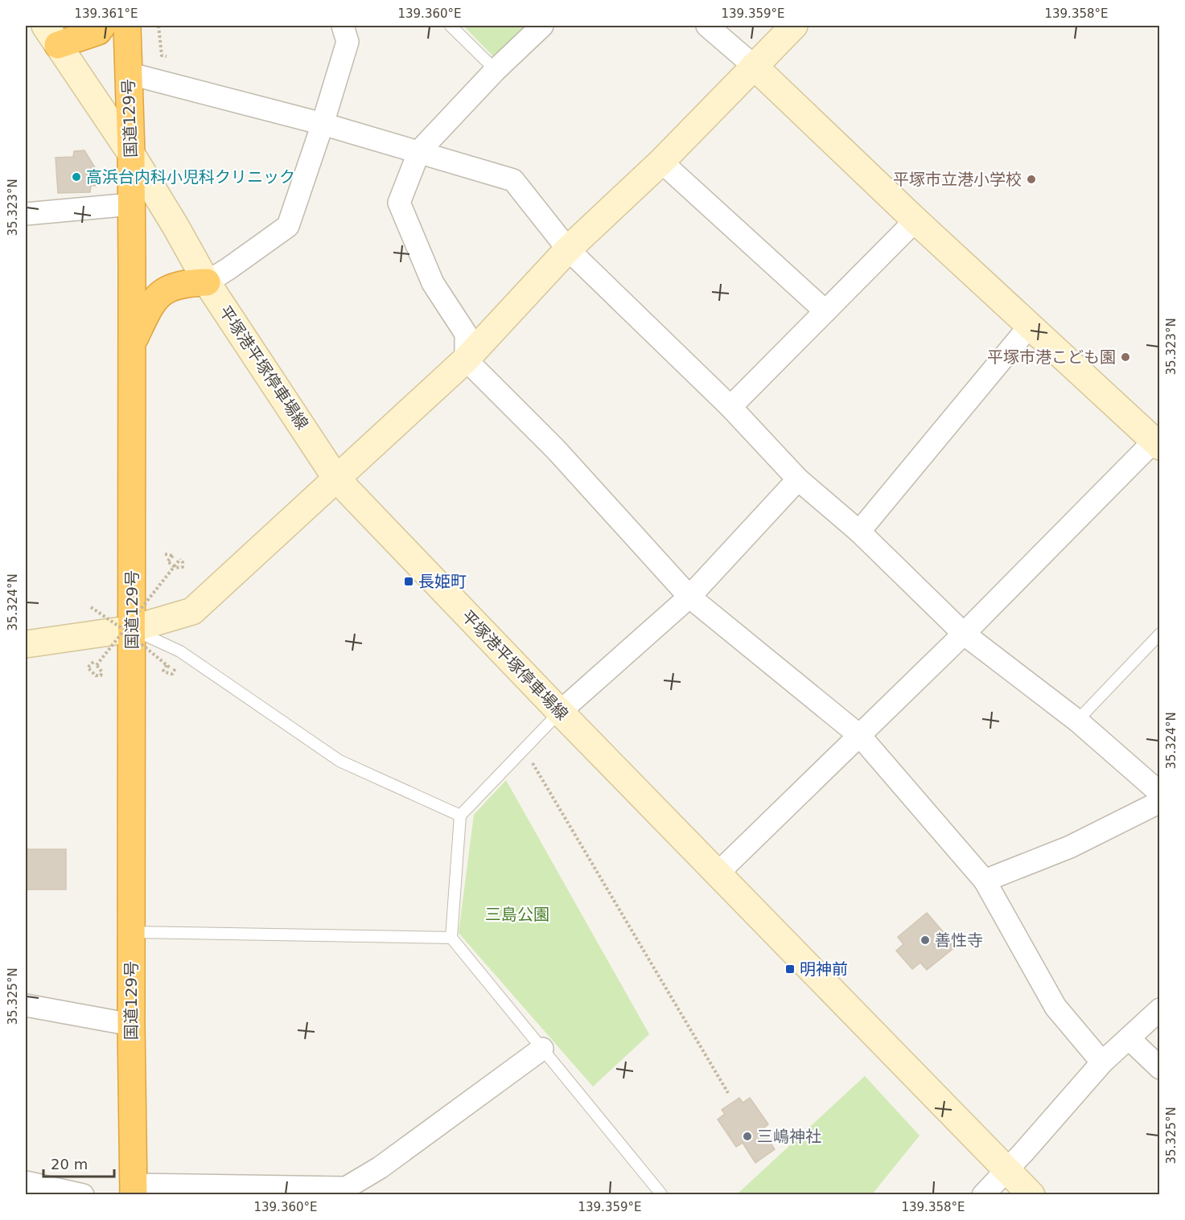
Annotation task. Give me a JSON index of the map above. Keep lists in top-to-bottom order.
{
  "streets": {
    "highway": ["国道129号"],
    "street": ["平塚港平塚停車場線"]
  },
  "crossings": [
    ["国道129号", "平塚港平塚停車場線"]
  ],
  "parks": ["三島公園"],
  "places": {
    "other": [
      "高浜台内科小児科クリニック",
      "平塚市立港小学校",
      "平塚市港こども園",
      "善性寺",
      "三嶋神社"
    ],
    "transit": ["長姫町", "明神前"]
  },
  "scale_bar": "20 m",
  "coordinates": [
    "139.361°E",
    "139.360°E",
    "139.359°E",
    "139.358°E",
    "35.323°N",
    "35.324°N",
    "35.325°N"
  ]
}
